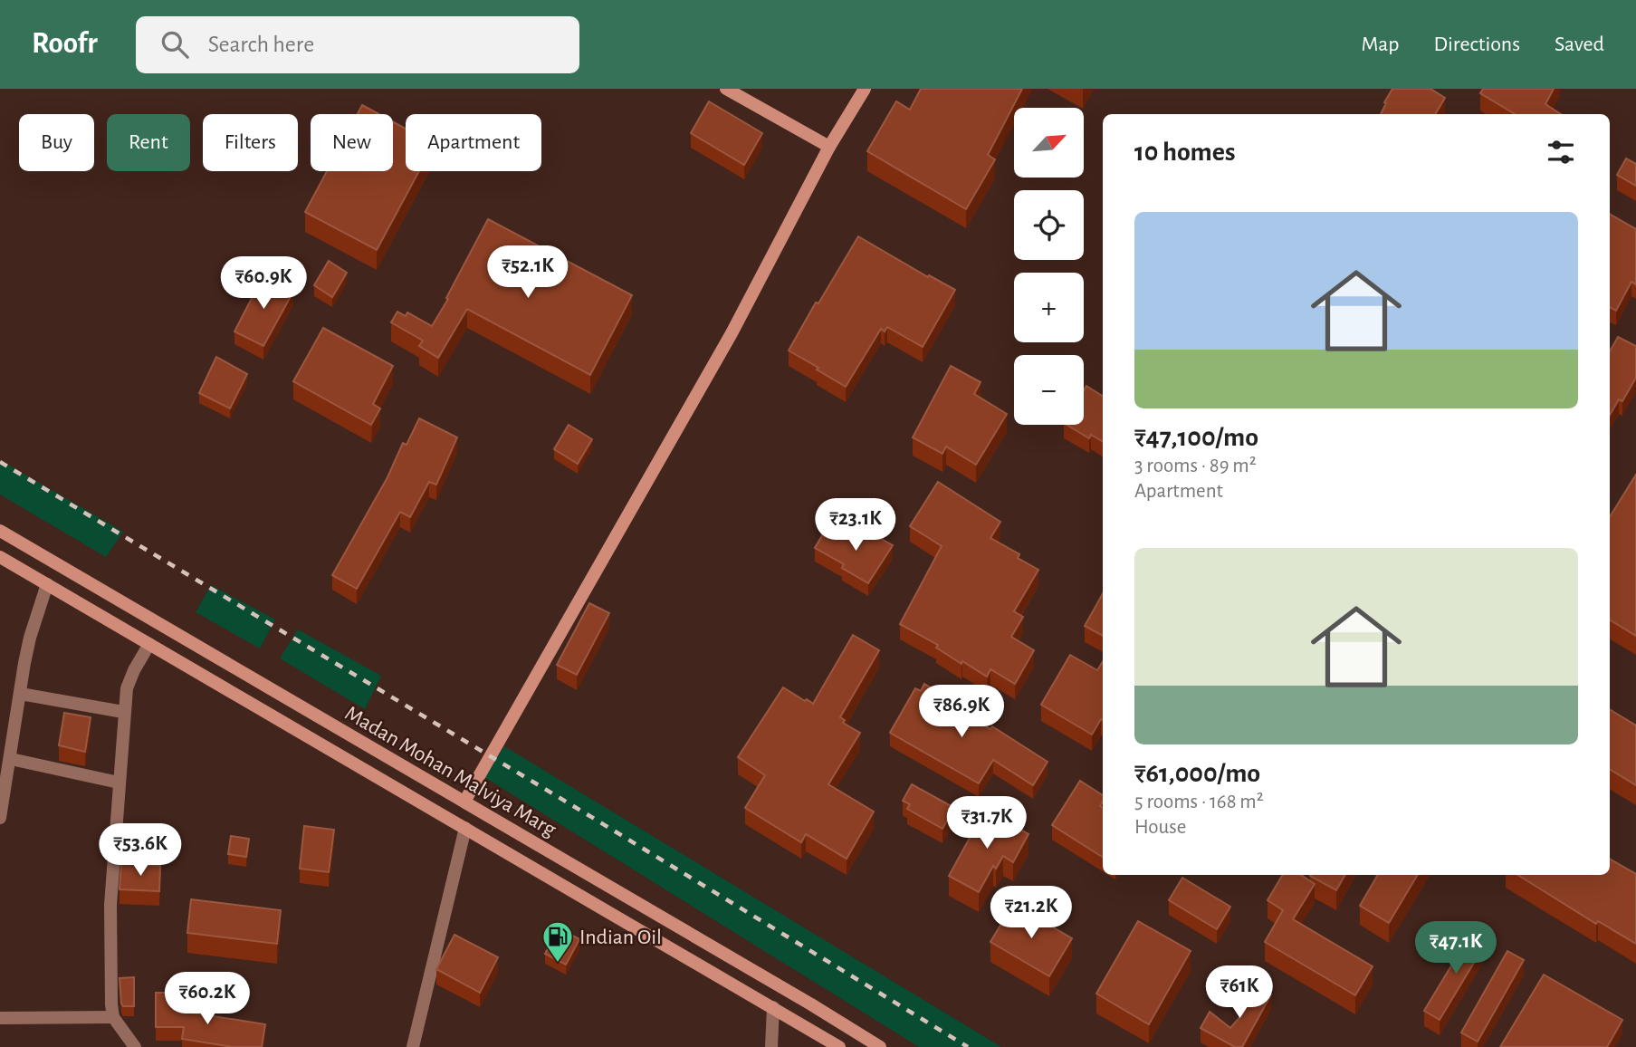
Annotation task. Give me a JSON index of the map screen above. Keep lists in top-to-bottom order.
{
  "streets": {
    "main road": ["Madan Mohan Malviya Marg"]
  },
  "places": {
    "fuel station": ["Indian Oil"]
  },
  "north": "top right",
  "page": {
    "header": "Roofr",
    "search": "Search here",
    "nav": ["Map", "Directions", "Saved"],
    "map_buttons": ["+", "−"],
    "chip": [
      "Buy",
      "Rent",
      "Filters",
      "New",
      "Apartment"
    ],
    "heading": "10 homes",
    "list": [
      {
        "name": "₹47,100/mo",
        "note": "3 rooms · 89 m² · Apartment"
      },
      {
        "name": "₹61,000/mo",
        "note": "5 rooms · 168 m² · House"
      }
    ],
    "price": [
      "₹52.1K",
      "₹60.9K",
      "₹23.1K",
      "₹86.9K",
      "₹31.7K",
      "₹53.6K",
      "₹21.2K",
      "₹47.1K",
      "₹61K",
      "₹60.2K"
    ]
  }
}
